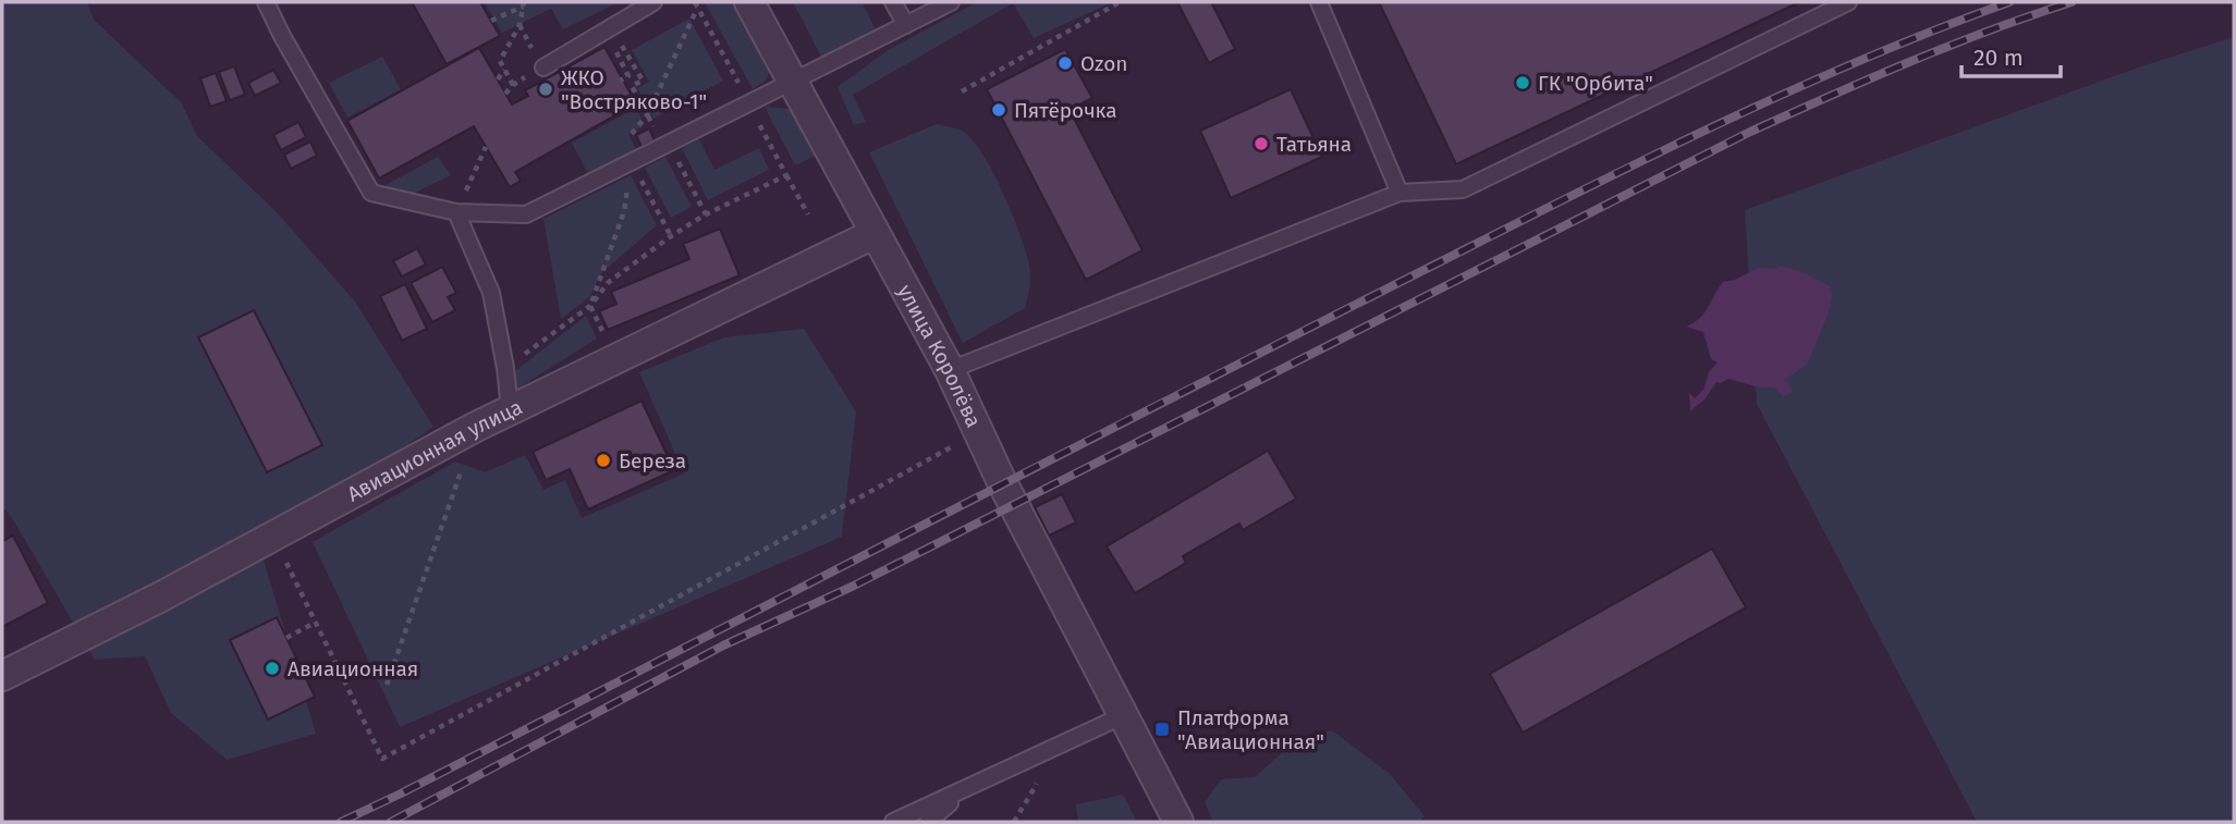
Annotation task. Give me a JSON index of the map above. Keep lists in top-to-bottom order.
{
  "streets": {
    "street": ["улица Королёва", "Авиационная улица"]
  },
  "crossings": [
    ["улица Королёва", "Авиационная улица"]
  ],
  "places": {
    "other": [
      "Ozon",
      "ГК \"Орбита\"",
      "ЖКО \"Востряково-1\"",
      "Пятёрочка",
      "Татьяна",
      "Береза",
      "Авиационная"
    ],
    "transit": ["Платформа \"Авиационная\""]
  },
  "scale_bar": "20 m"
}
